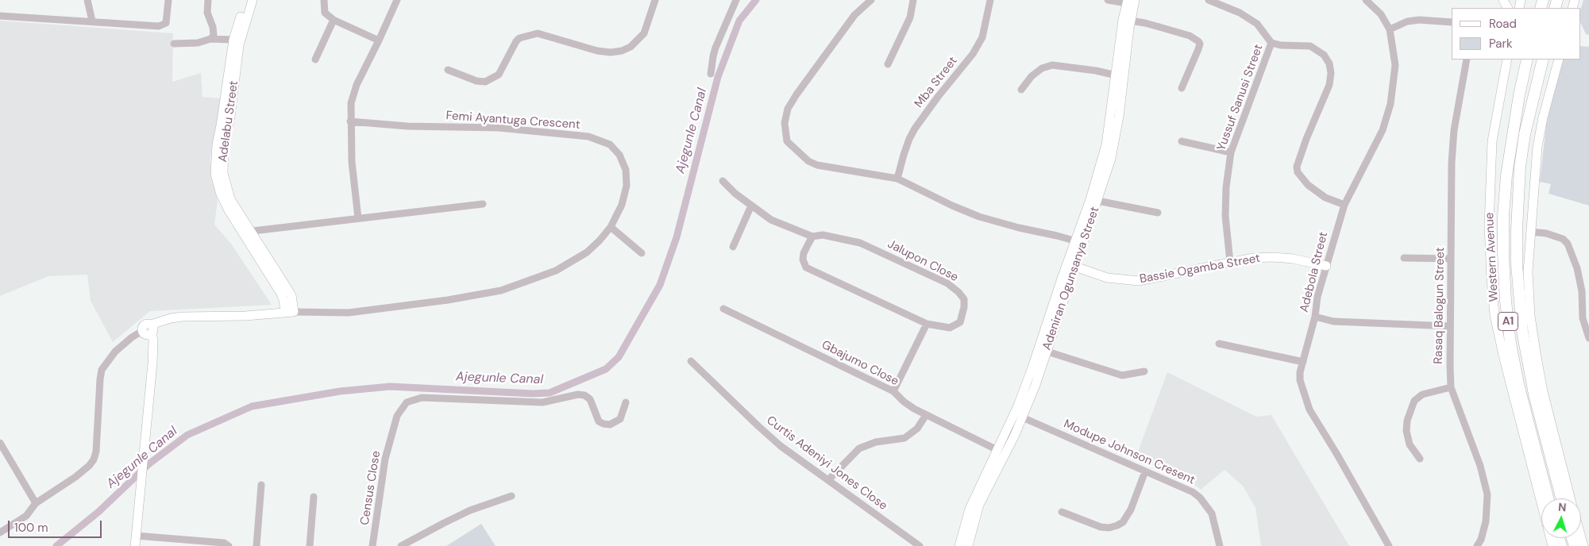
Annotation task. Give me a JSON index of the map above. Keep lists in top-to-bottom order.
{
  "streets": {
    "highway": ["Western Avenue", "A1"],
    "main road": ["Adelabu Street", "Bassie Ogamba Street", "Adeniran Ogunsanya Street"],
    "street": [
      "Mba Street",
      "Yussuf Sanusi Street",
      "Femi Ayantuga Crescent",
      "Jalupon Close",
      "Adebola Street",
      "Rasaq Balogun Street",
      "Gbajumo Close",
      "Modupe Johnson Cresent",
      "Curtis Adeniyi Jones Close",
      "Census Close"
    ]
  },
  "crossings": [
    ["Yussuf Sanusi Street", "Bassie Ogamba Street"],
    ["Femi Ayantuga Crescent", "Adelabu Street"],
    ["Bassie Ogamba Street", "Adebola Street"],
    ["Bassie Ogamba Street", "Adeniran Ogunsanya Street"],
    ["Adeniran Ogunsanya Street", "Gbajumo Close"],
    ["Adeniran Ogunsanya Street", "Modupe Johnson Cresent"]
  ],
  "water": ["Ajegunle Canal"],
  "legend": ["Road", "Park"],
  "scale_bar": "100 m",
  "north": "top"
}
